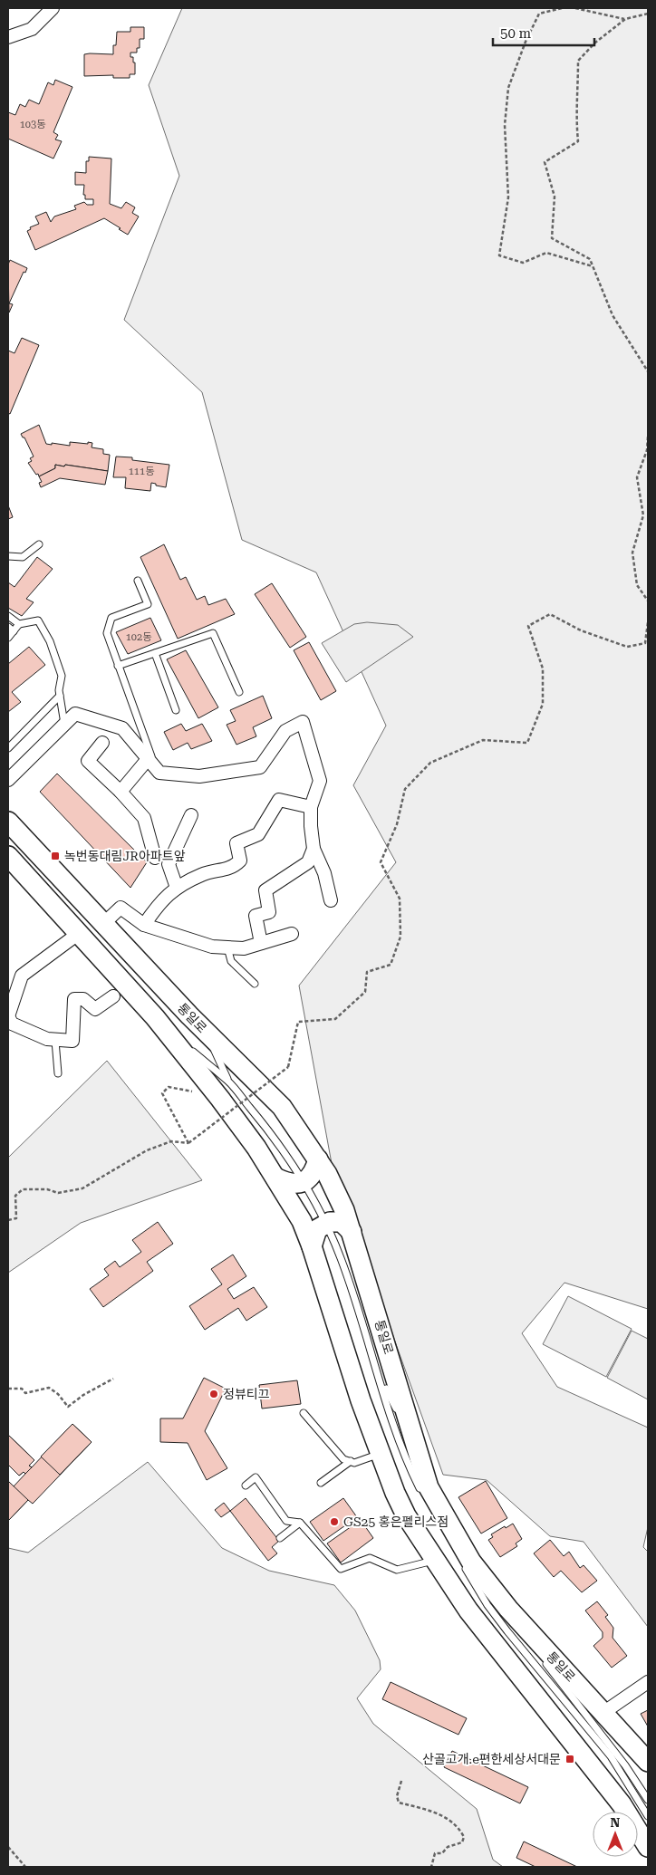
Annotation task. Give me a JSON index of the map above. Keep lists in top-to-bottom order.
{
  "streets": {
    "main road": ["통일로"]
  },
  "places": {
    "transit": ["녹번동대림JR아파트앞", "산골고개.e편한세상서대문"],
    "other": ["정뷰티끄", "GS25 홍은펠리스점"]
  },
  "house_numbers": ["103동", "111동", "102동"],
  "scale_bar": "50 m",
  "north": "top"
}
